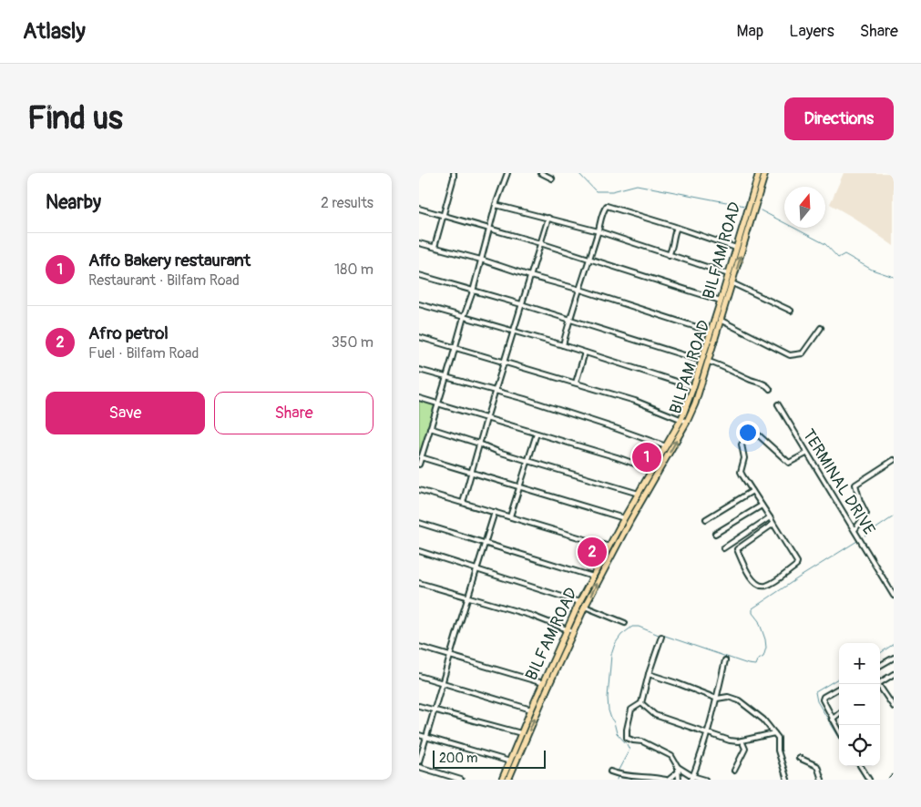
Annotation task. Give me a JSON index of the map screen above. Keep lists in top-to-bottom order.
{
  "streets": {
    "main road": ["BILFAM ROAD", "BILPAM ROAD"],
    "street": ["TERMINAL DRIVE"]
  },
  "one_way": ["BILPAM ROAD"],
  "scale_bar": "200 m",
  "north": "top",
  "page": {
    "header": "Atlasly",
    "nav": ["Map", "Layers", "Share"],
    "buttons": [
      "Directions",
      ["Save", "Share"]
    ],
    "title": "Find us",
    "heading": ["Nearby", "2 results"],
    "list": [
      {
        "mark": "1",
        "name": "Affo Bakery restaurant",
        "note": "Restaurant · Bilfam Road",
        "value": "180 m"
      },
      {
        "mark": "2",
        "name": "Afro petrol",
        "note": "Fuel · Bilfam Road",
        "value": "350 m"
      }
    ],
    "pins": ["1", "2"],
    "map_buttons": ["+", "−"],
    "scale": "200 m"
  }
}
